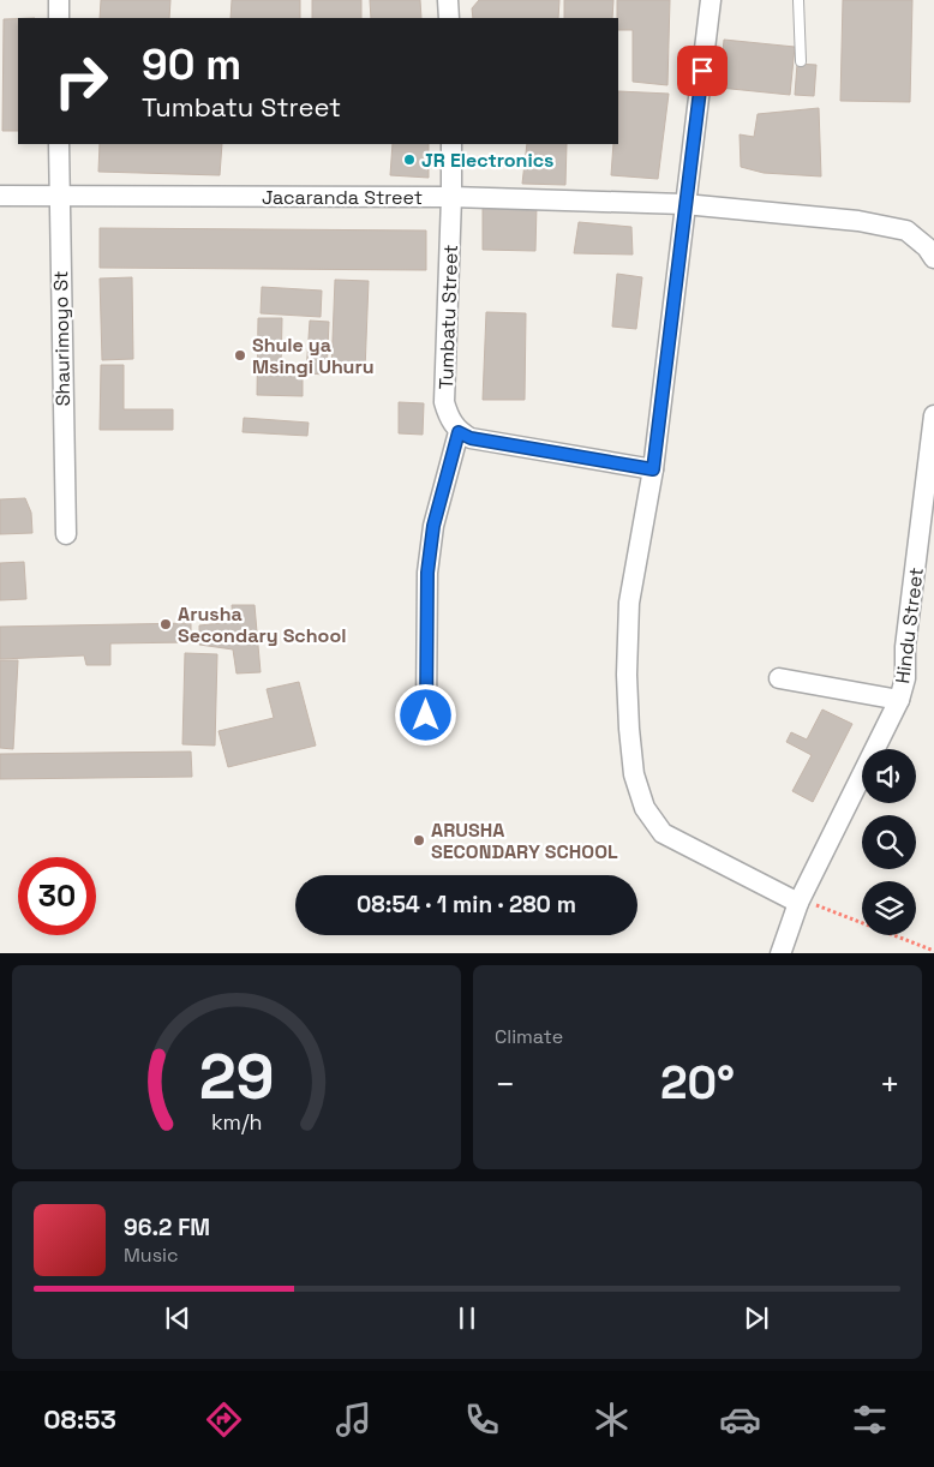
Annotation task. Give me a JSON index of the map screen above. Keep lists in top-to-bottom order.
{
  "streets": {
    "street": [
      "Jacaranda Street",
      "Tumbatu Street",
      "Shaurimoyo St",
      "Hindu Street"
    ]
  },
  "crossings": [
    ["Jacaranda Street", "Tumbatu Street"],
    ["Jacaranda Street", "Shaurimoyo St"]
  ],
  "places": [
    "JR Electronics",
    "Shule ya Msingi Uhuru",
    "Arusha Secondary School",
    "ARUSHA SECONDARY SCHOOL"
  ],
  "page": {
    "turn": ["90 m", "Tumbatu Street"],
    "limit": "30",
    "trip": "08:54 · 1 min · 280 m",
    "tile": "Climate",
    "heat": ["−", "20°", "+"],
    "song": ["96.2 FM", "Music"],
    "tabs": "08:53",
    "gauge": ["29", "km/h"]
  }
}
